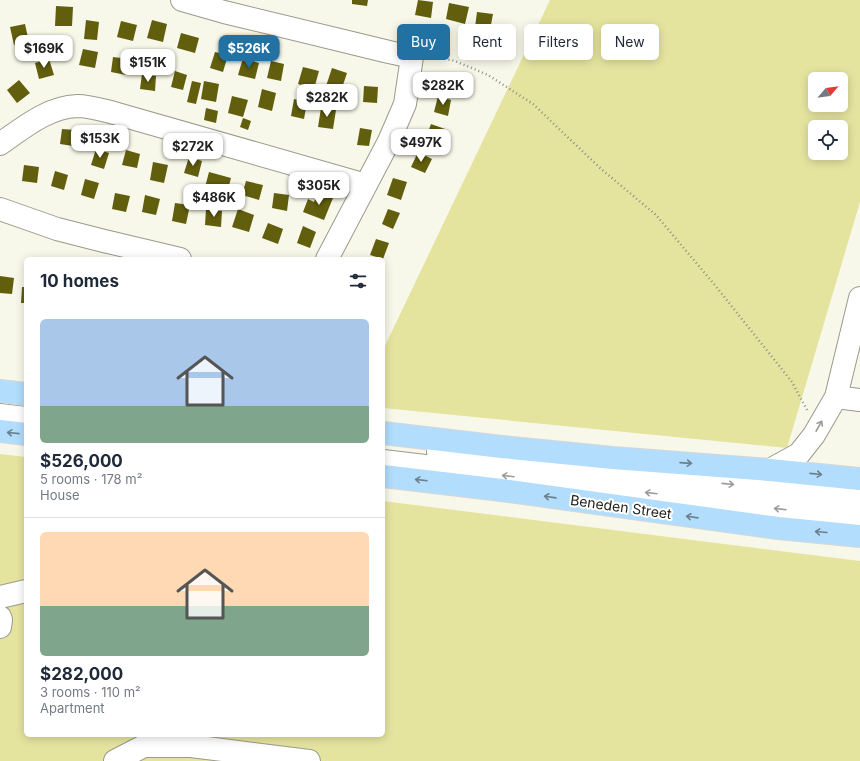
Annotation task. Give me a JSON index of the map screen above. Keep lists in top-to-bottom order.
{
  "streets": {
    "main road": ["Beneden Street"]
  },
  "north": "top right",
  "page": {
    "chip": [
      "Buy",
      "Rent",
      "Filters",
      "New"
    ],
    "price": [
      "$169K",
      "$526K",
      "$151K",
      "$282K",
      "$282K",
      "$153K",
      "$497K",
      "$272K",
      "$305K",
      "$486K"
    ],
    "heading": "10 homes",
    "list": [
      {
        "name": "$526,000",
        "note": "5 rooms · 178 m² · House"
      },
      {
        "name": "$282,000",
        "note": "3 rooms · 110 m² · Apartment"
      }
    ]
  }
}
